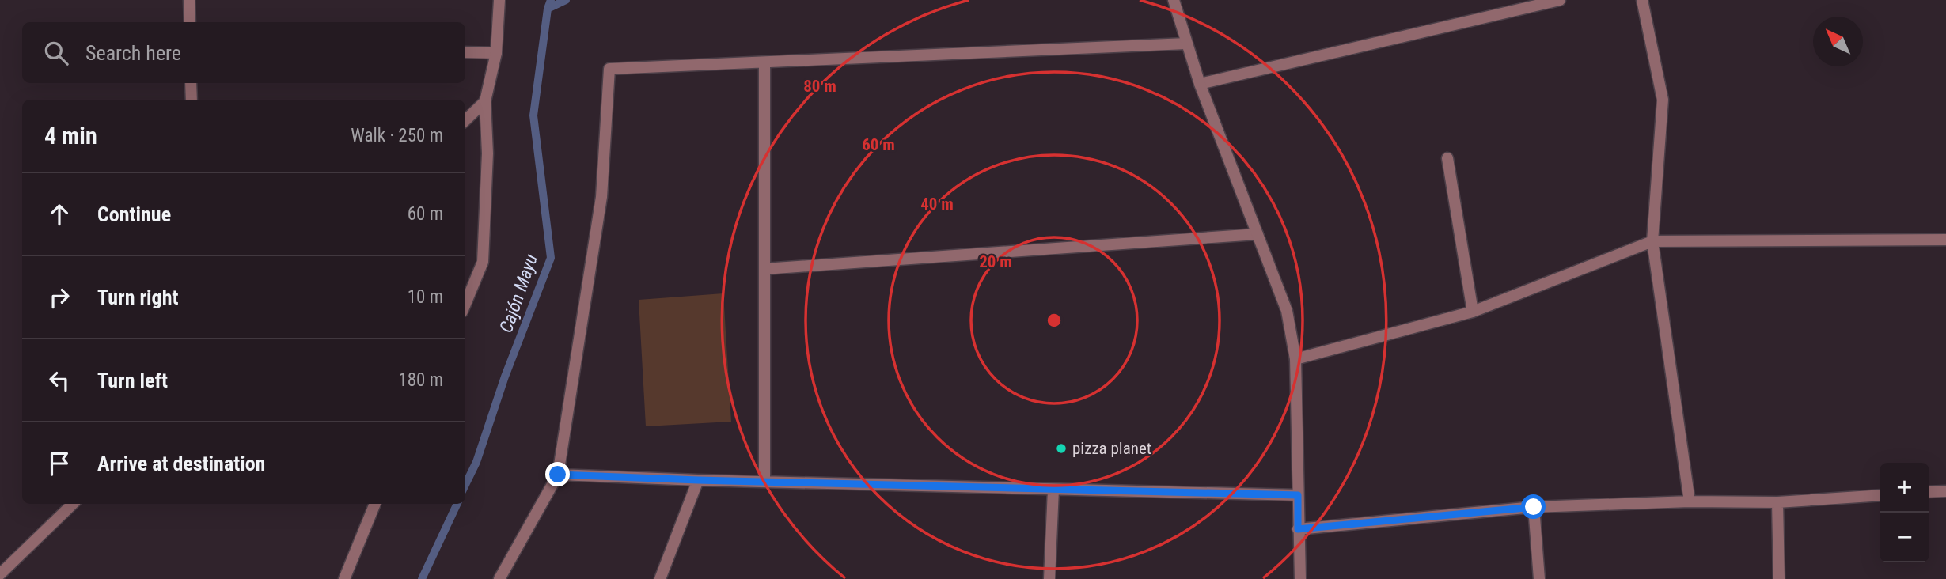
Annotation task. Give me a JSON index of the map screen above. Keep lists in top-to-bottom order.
{
  "water": ["Cajón Mayu"],
  "places": ["pizza planet"],
  "north": "top left",
  "page": {
    "search": "Search here",
    "heading": ["4 min", "Walk · 250 m"],
    "list": [
      ["Continue", "60 m"],
      ["Turn right", "10 m"],
      ["Turn left", "180 m"],
      "Arrive at destination"
    ],
    "map_buttons": ["+", "−"]
  },
  "rings": [
    "80 m",
    "60 m",
    "40 m",
    "20 m"
  ]
}
